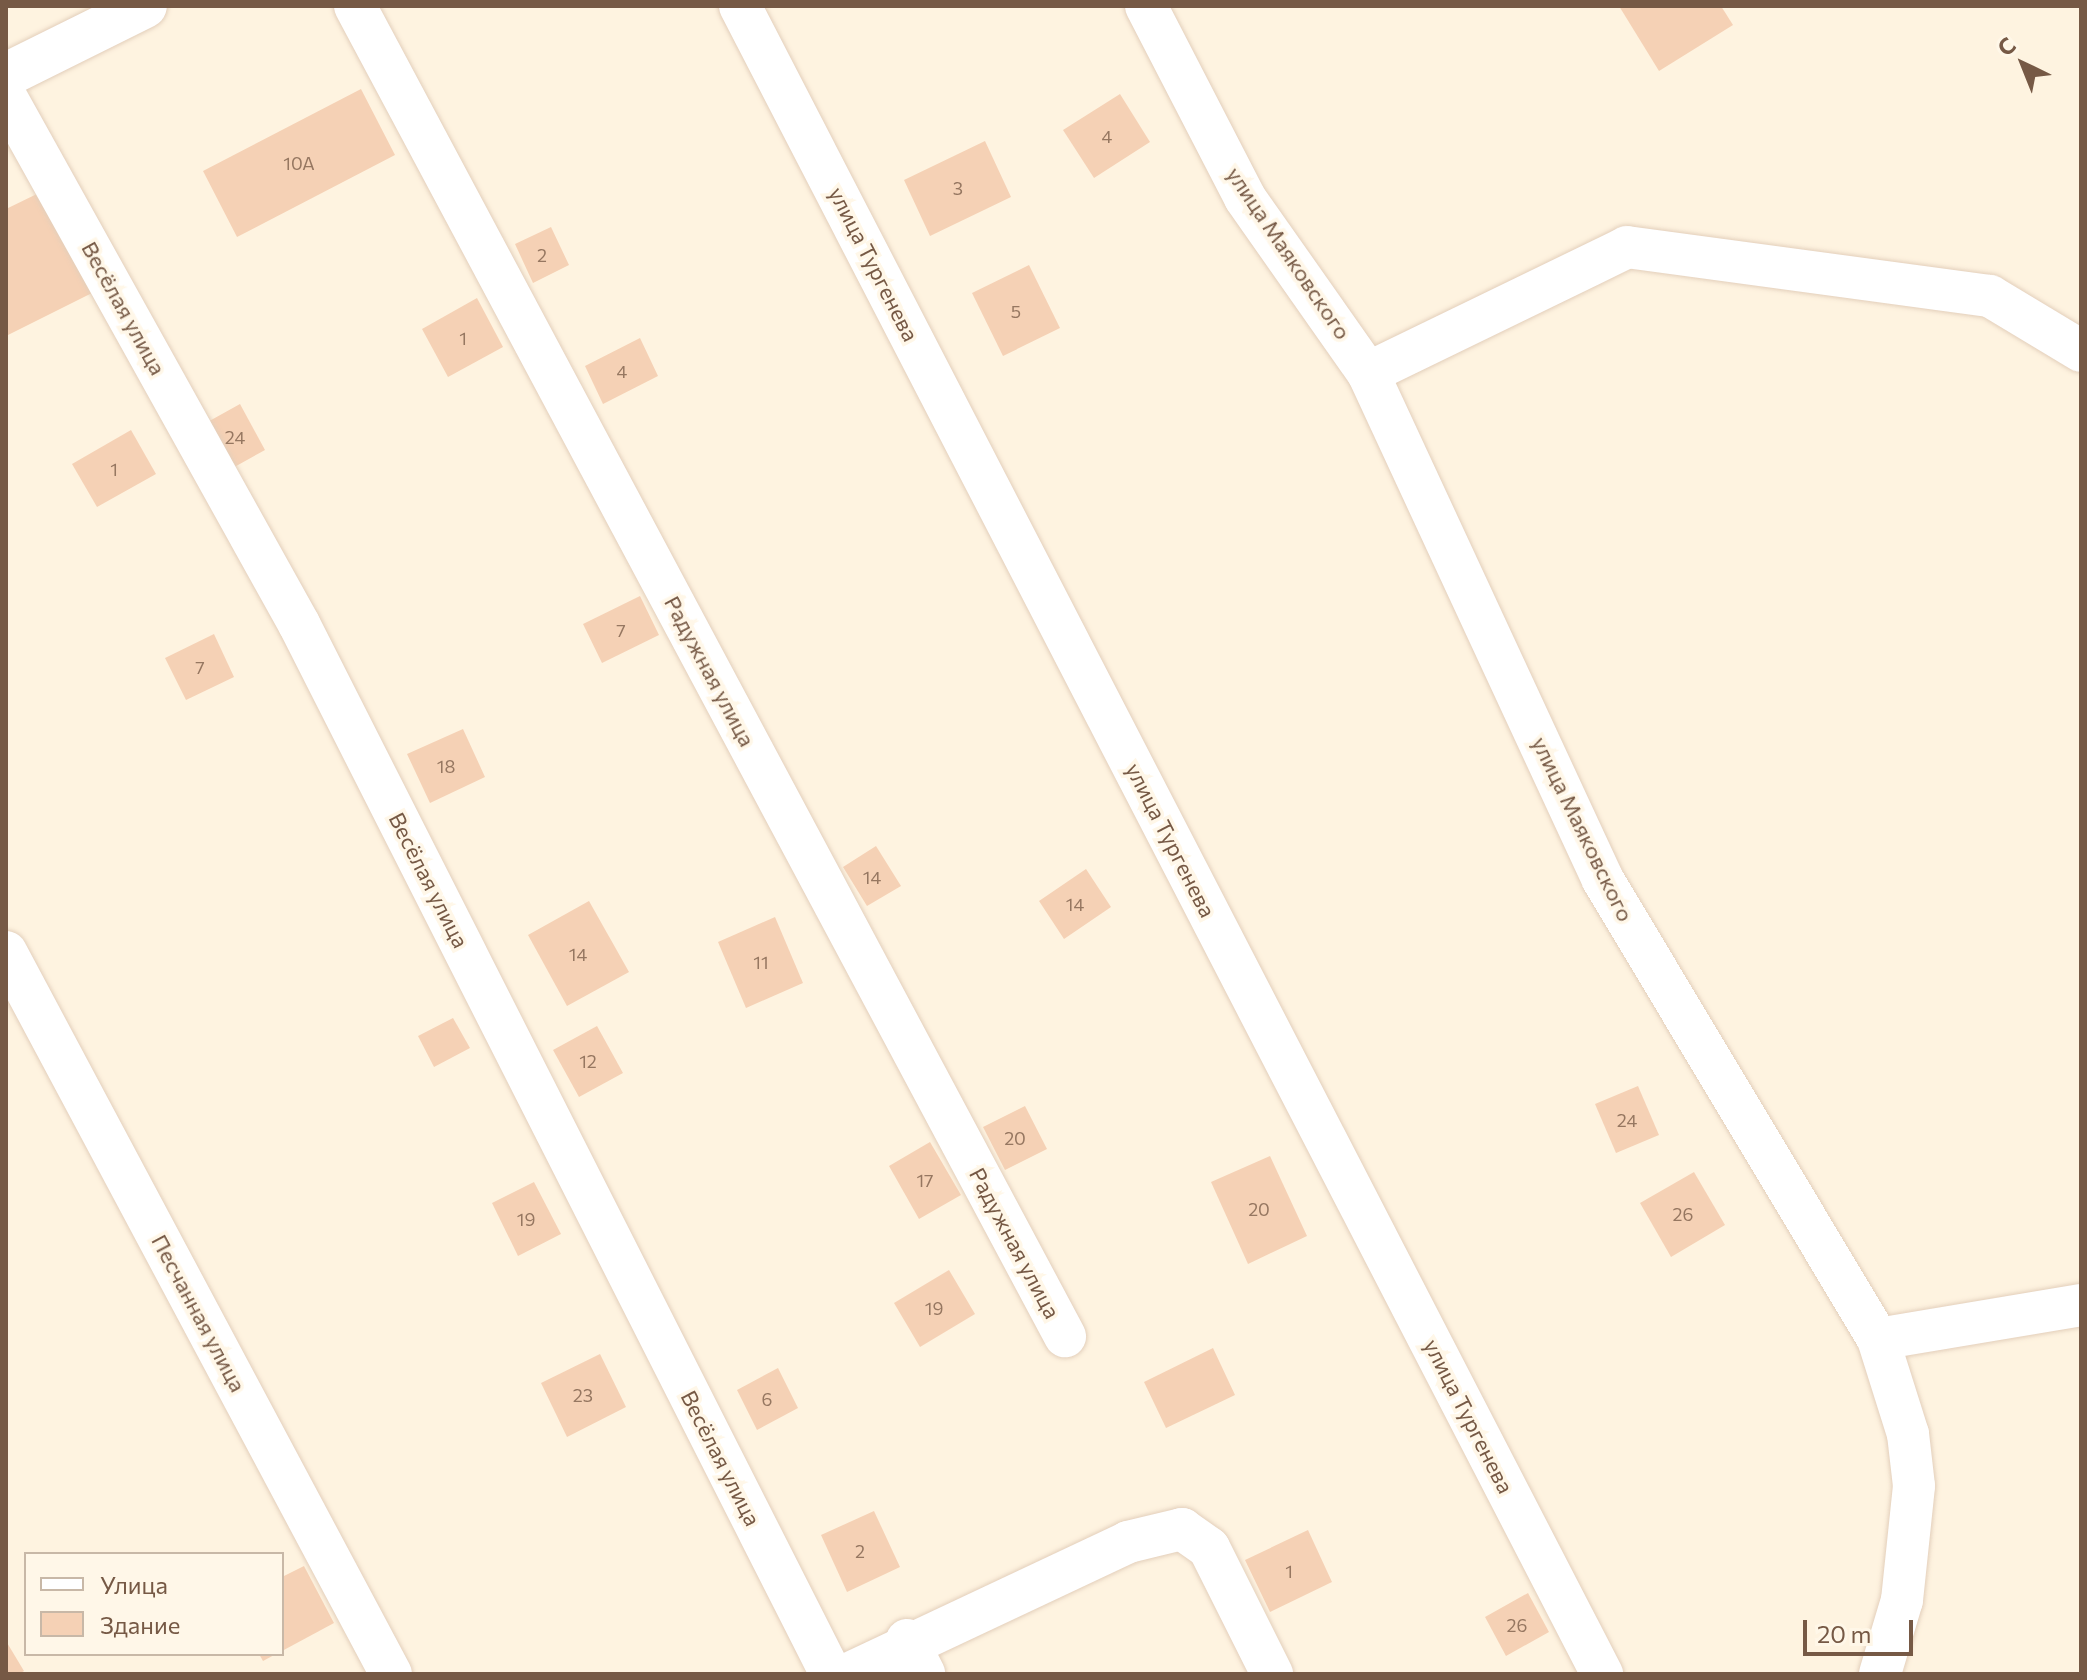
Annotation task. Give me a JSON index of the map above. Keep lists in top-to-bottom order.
{
  "streets": {
    "street": [
      "улица Маяковского",
      "улица Тургенева",
      "Весёлая улица",
      "Радужная улица",
      "Песчанная улица"
    ]
  },
  "house_numbers": [
    "4",
    "10А",
    "3",
    "2",
    "5",
    "1",
    "4",
    "24",
    "1",
    "7",
    "7",
    "18",
    "14",
    "14",
    "14",
    "11",
    "12",
    "24",
    "20",
    "17",
    "20",
    "26",
    "19",
    "19",
    "23",
    "6",
    "2",
    "1",
    "26"
  ],
  "legend": ["Улица", "Здание"],
  "scale_bar": "20 m",
  "north": "top left"
}
